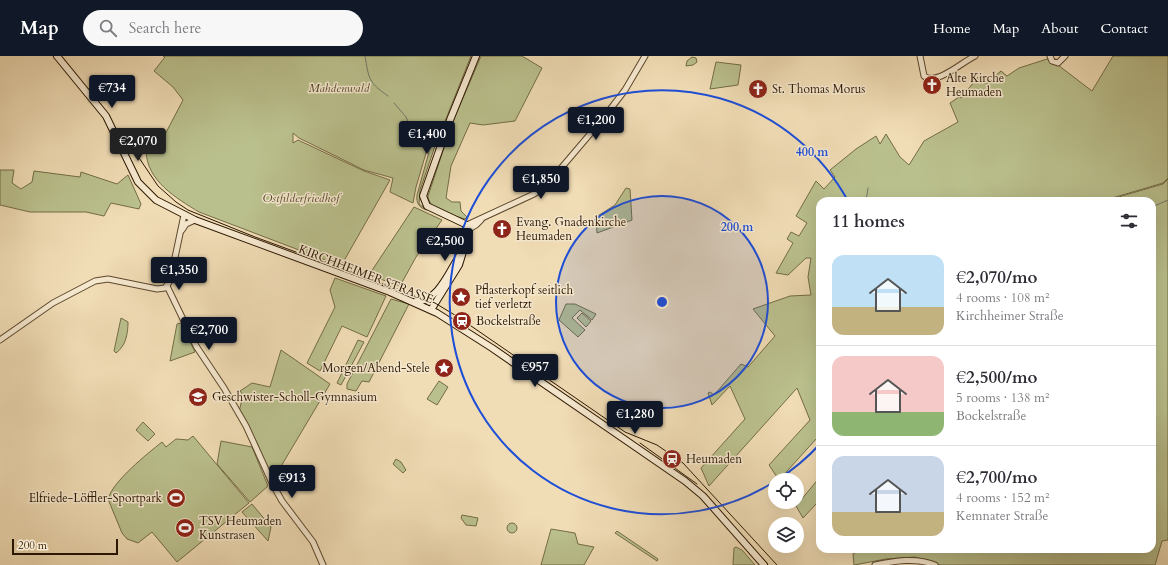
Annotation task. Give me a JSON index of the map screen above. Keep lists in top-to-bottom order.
{
  "streets": {
    "main road": ["KIRCHHEIMER STRASSE"]
  },
  "parks": ["Mahdenwald", "Ostfilderfriedhof"],
  "places": {
    "church": ["Alte Kirche Heumaden", "St. Thomas Morus", "Evang. Gnadenkirche Heumaden"],
    "place": ["Pflasterkopf seitlich tief verletzt", "Morgen/Abend-Stele"],
    "station": ["Bockelstraße", "Heumaden"],
    "school or university": ["Geschwister-Scholl-Gymnasium"],
    "sports": ["Elfriede-Löffler-Sportpark", "TSV Heumaden Kunstrasen"]
  },
  "scale_bar": "200 m",
  "page": {
    "header": "Map",
    "search": "Search here",
    "nav": [
      "Home",
      "Map",
      "About",
      "Contact"
    ],
    "price": [
      "€734",
      "€1,200",
      "€1,400",
      "€2,070",
      "€1,850",
      "€2,500",
      "€1,350",
      "€2,700",
      "€957",
      "€1,280",
      "€913"
    ],
    "heading": "11 homes",
    "list": [
      {
        "name": "€2,070/mo",
        "note": "4 rooms · 108 m² · Kirchheimer Straße"
      },
      {
        "name": "€2,500/mo",
        "note": "5 rooms · 138 m² · Bockelstraße"
      },
      {
        "name": "€2,700/mo",
        "note": "4 rooms · 152 m² · Kemnater Straße"
      }
    ],
    "scale": "200 m"
  },
  "rings": ["400 m", "200 m"]
}
